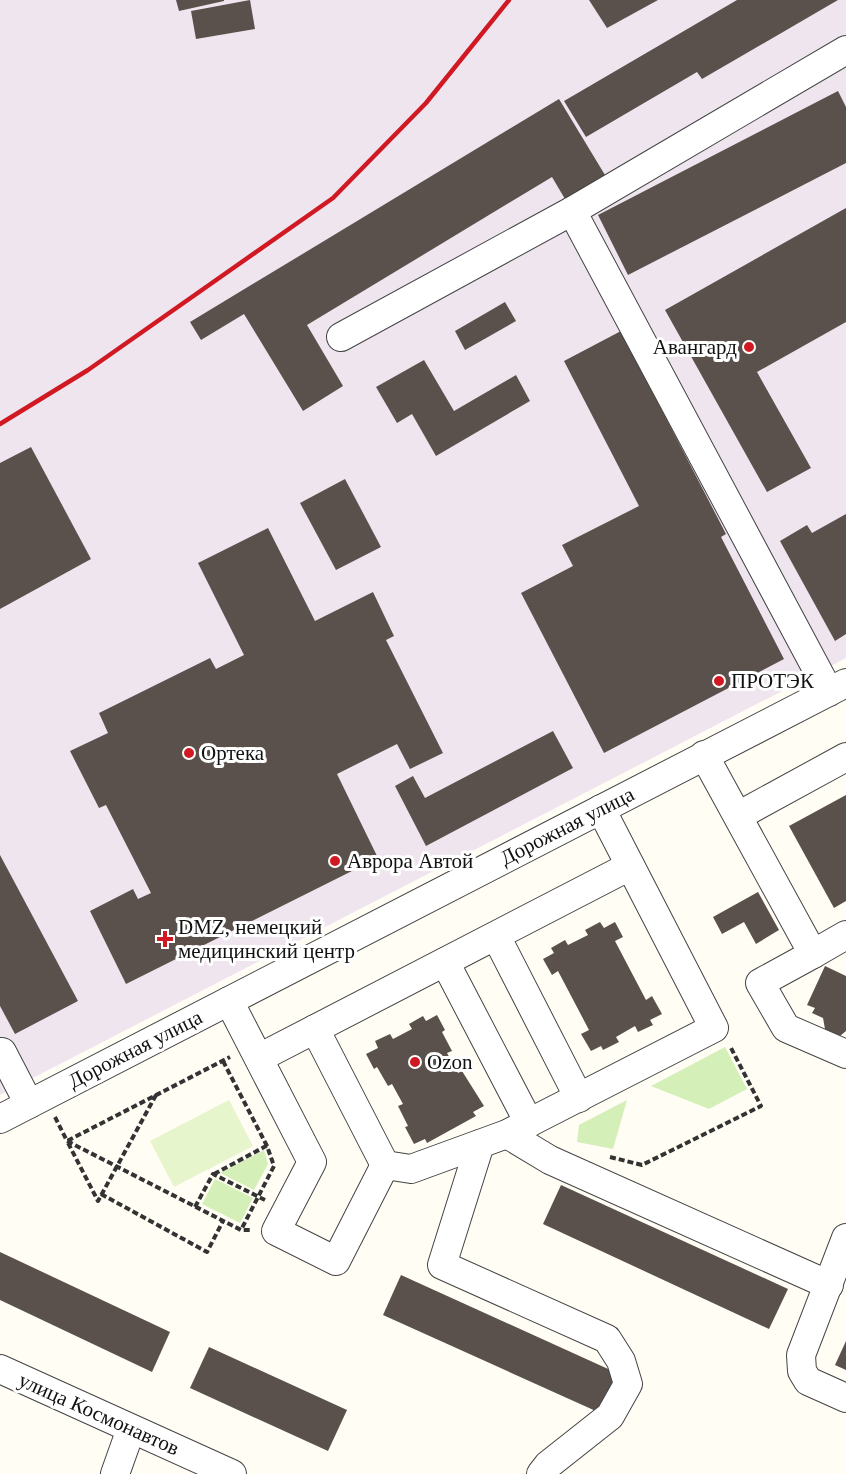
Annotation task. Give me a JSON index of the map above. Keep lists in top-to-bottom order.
{
  "streets": {
    "street": ["Дорожная улица", "улица Космонавтов"]
  },
  "places": {
    "other": [
      "Авангард",
      "ПРОТЭК",
      "Ортека",
      "Аврора Автой",
      "Ozon"
    ],
    "health": ["DMZ, немецкий медицинский центр"]
  }
}
